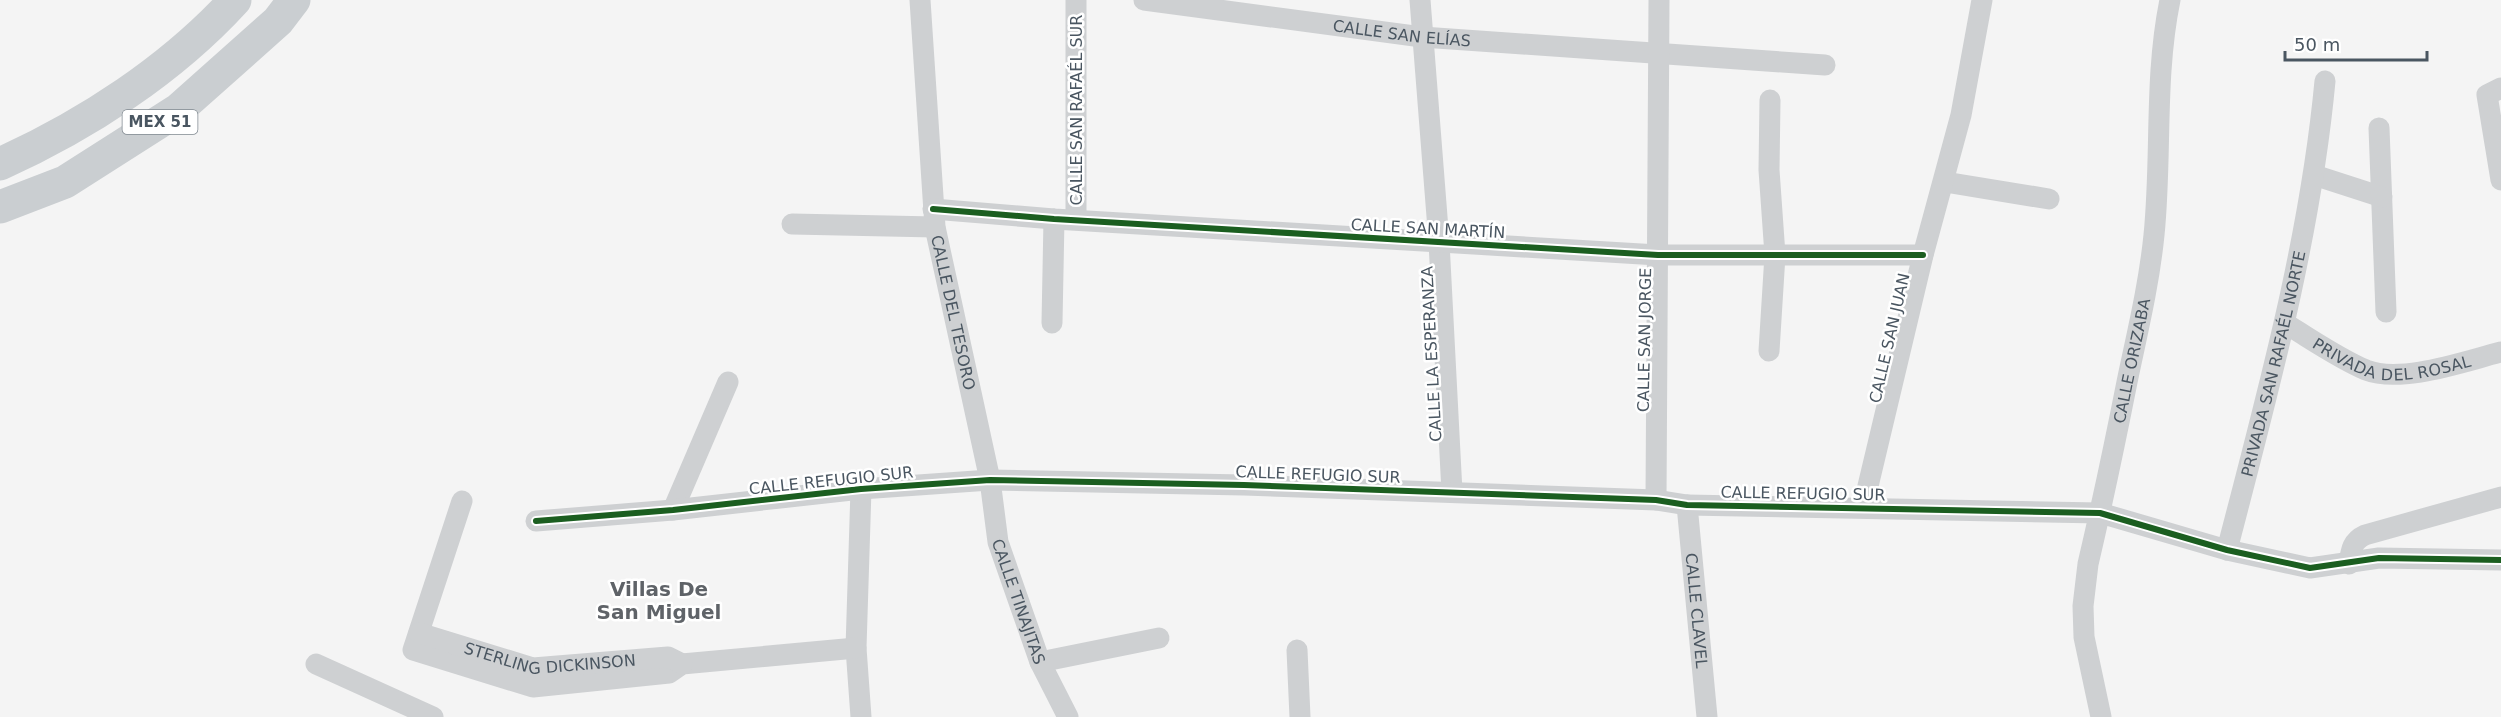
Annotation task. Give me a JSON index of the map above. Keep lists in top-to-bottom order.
{
  "streets": {
    "main road": ["MEX 51"],
    "street": [
      "CALLE SAN ELÍAS",
      "CALLE SAN RAFAÉL SUR",
      "CALLE SAN MARTÍN",
      "CALLE DEL TESORO",
      "CALLE SAN JUAN",
      "CALLE SAN JORGE",
      "PRIVADA DEL ROSAL",
      "CALLE LA ESPERANZA",
      "CALLE ORIZABA",
      "PRIVADA SAN RAFAÉL NORTE",
      "CALLE REFUGIO SUR",
      "CALLE TINAJITAS",
      "CALLE CLAVEL",
      "STERLING DICKINSON"
    ]
  },
  "crossings": [
    ["CALLE SAN ELÍAS", "CALLE SAN JORGE"],
    ["CALLE SAN ELÍAS", "CALLE LA ESPERANZA"],
    ["CALLE SAN RAFAÉL SUR", "CALLE SAN MARTÍN"],
    ["CALLE SAN MARTÍN", "CALLE DEL TESORO"],
    ["CALLE SAN MARTÍN", "CALLE SAN JUAN"],
    ["CALLE SAN MARTÍN", "CALLE SAN JORGE"],
    ["CALLE SAN MARTÍN", "CALLE LA ESPERANZA"],
    ["CALLE DEL TESORO", "CALLE REFUGIO SUR"],
    ["CALLE DEL TESORO", "CALLE TINAJITAS"],
    ["CALLE SAN JUAN", "CALLE REFUGIO SUR"],
    ["CALLE SAN JORGE", "CALLE REFUGIO SUR"],
    ["PRIVADA DEL ROSAL", "PRIVADA SAN RAFAÉL NORTE"],
    ["CALLE LA ESPERANZA", "CALLE REFUGIO SUR"],
    ["CALLE ORIZABA", "CALLE REFUGIO SUR"],
    ["PRIVADA SAN RAFAÉL NORTE", "CALLE REFUGIO SUR"],
    ["CALLE REFUGIO SUR", "CALLE TINAJITAS"],
    ["CALLE REFUGIO SUR", "CALLE CLAVEL"]
  ],
  "districts": ["Villas De San Miguel"],
  "scale_bar": "50 m"
}
